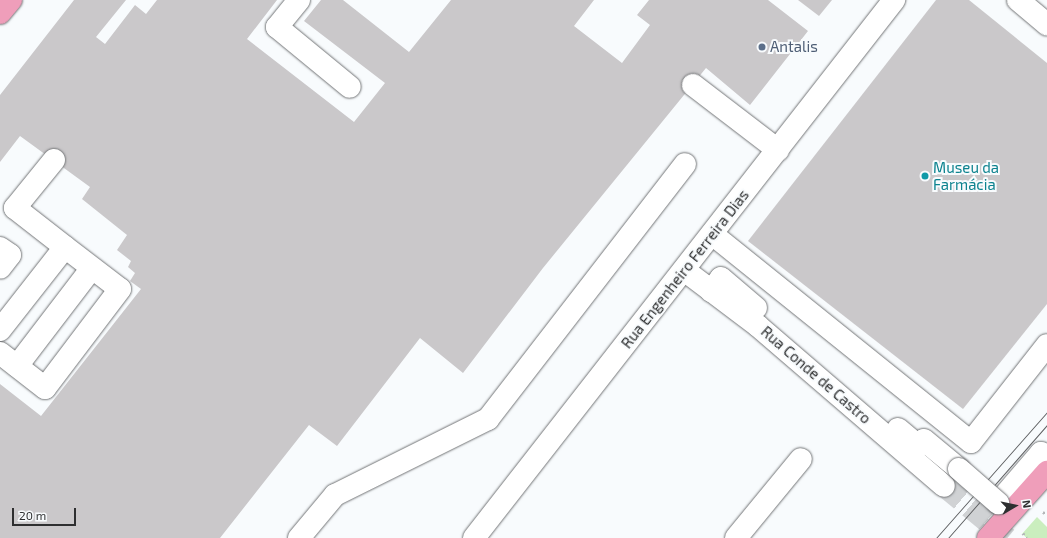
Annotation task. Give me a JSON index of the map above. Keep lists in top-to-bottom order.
{
  "streets": {
    "street": ["Rua Engenheiro Ferreira Dias", "Rua Conde de Castro"]
  },
  "crossings": [
    ["Rua Engenheiro Ferreira Dias", "Rua Conde de Castro"]
  ],
  "places": ["Antalis", "Museu da Farmácia"],
  "scale_bar": "20 m",
  "north": "right"
}
